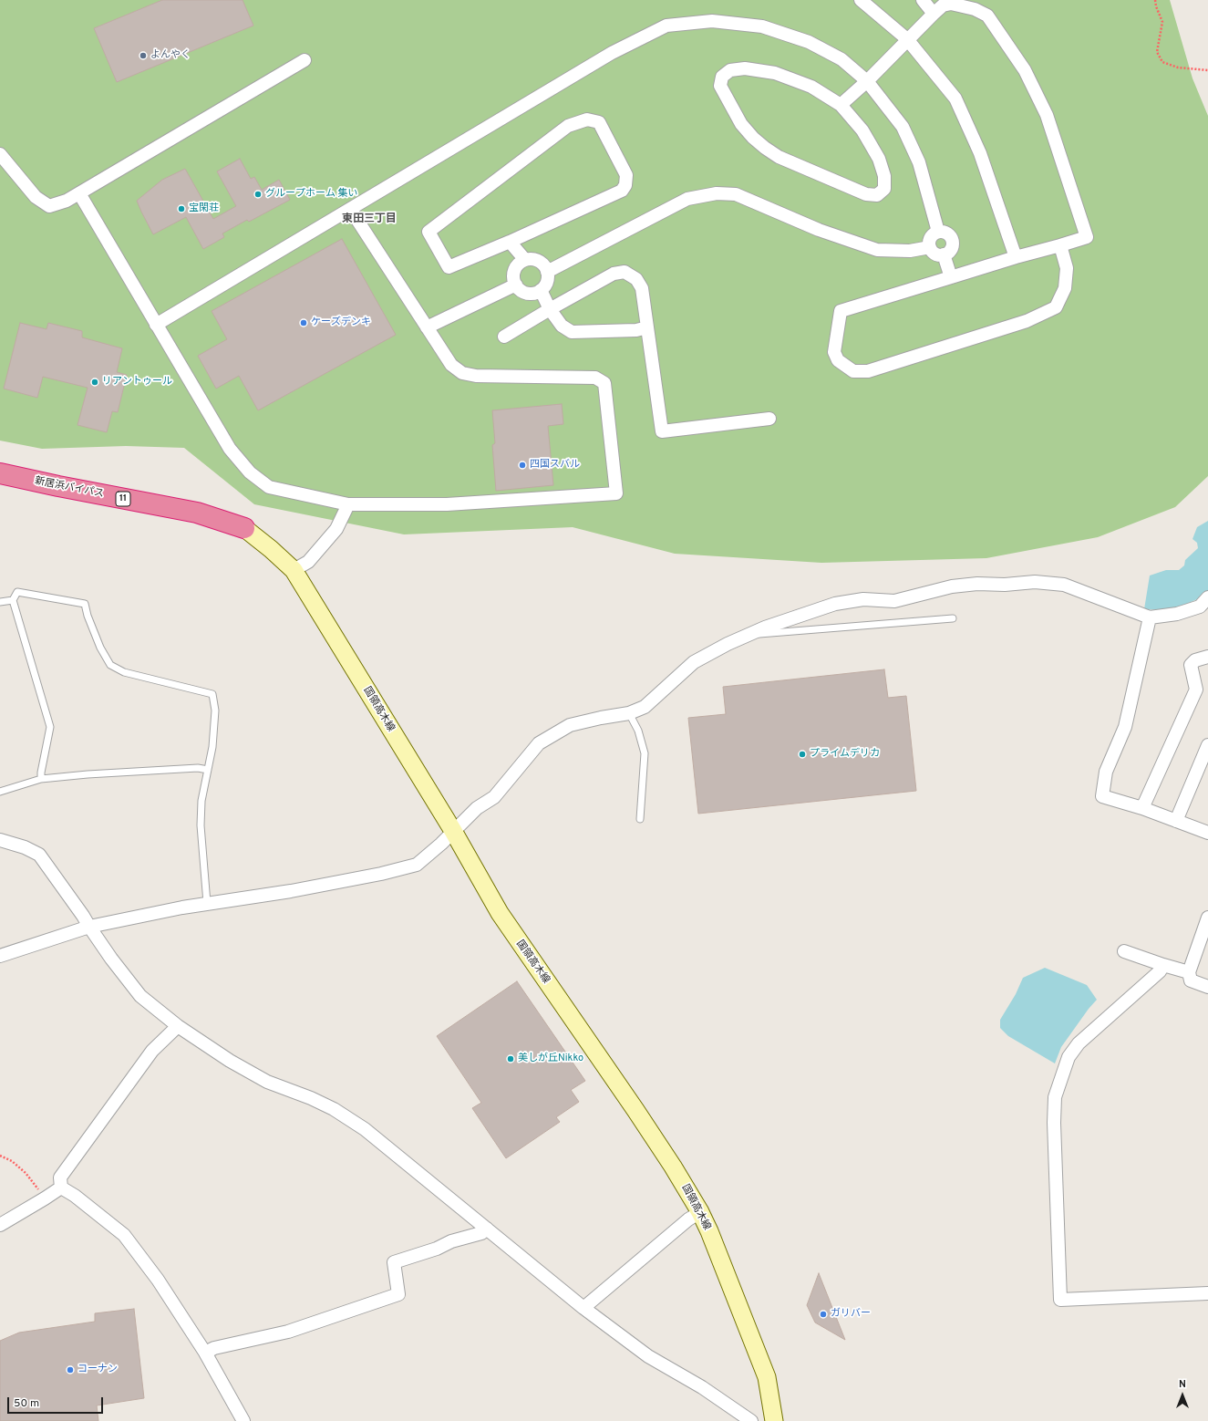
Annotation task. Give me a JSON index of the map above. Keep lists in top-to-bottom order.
{
  "streets": {
    "highway": ["新居浜バイパス", "11"],
    "main road": ["国領高木線"]
  },
  "crossings": [
    ["新居浜バイパス", "国領高木線"]
  ],
  "districts": ["東田三丁目"],
  "places": [
    "よんやく",
    "グループホーム 集い",
    "宝閑荘",
    "ケーズデンキ",
    "リアントゥール",
    "四国スバル",
    "プライムデリカ",
    "美しが丘Nikko",
    "ガリバー",
    "コーナン"
  ],
  "scale_bar": "50 m",
  "north": "top"
}
